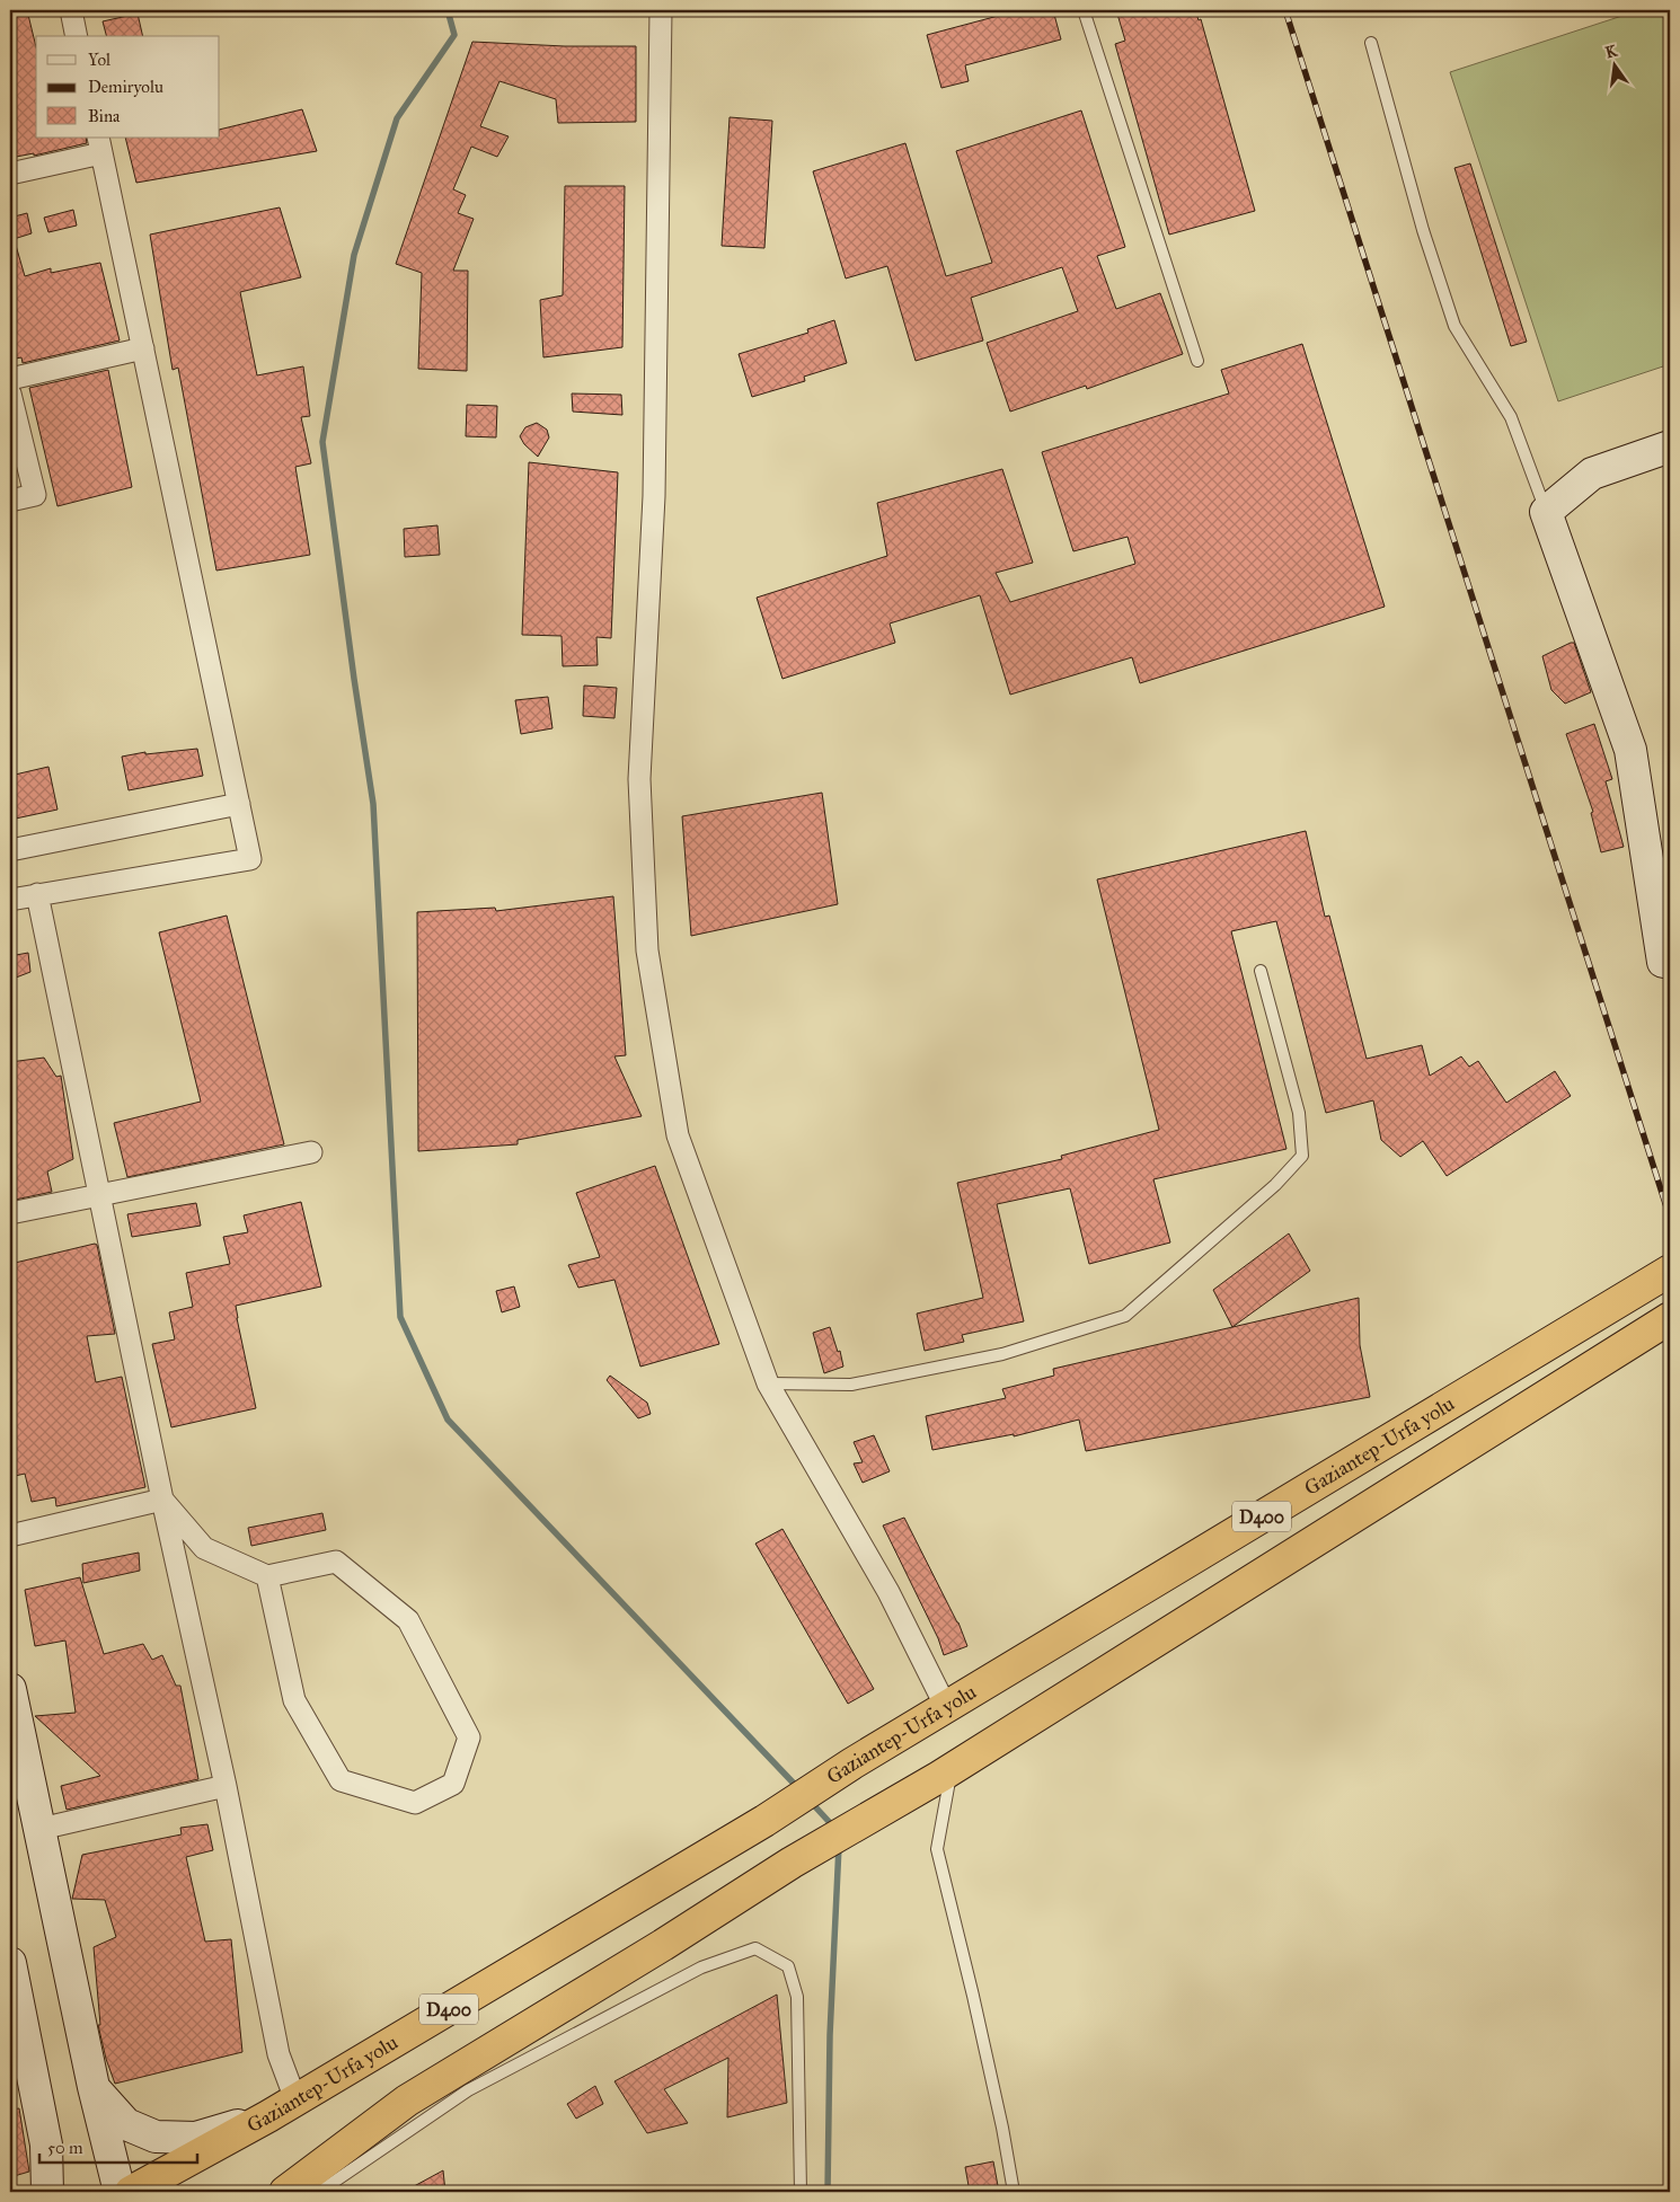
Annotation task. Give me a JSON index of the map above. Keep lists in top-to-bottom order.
{
  "streets": {
    "highway": ["Gaziantep-Urfa yolu", "D400"]
  },
  "legend": ["Yol", "Demiryolu", "Bina"],
  "scale_bar": "50 m",
  "north": "top"
}
